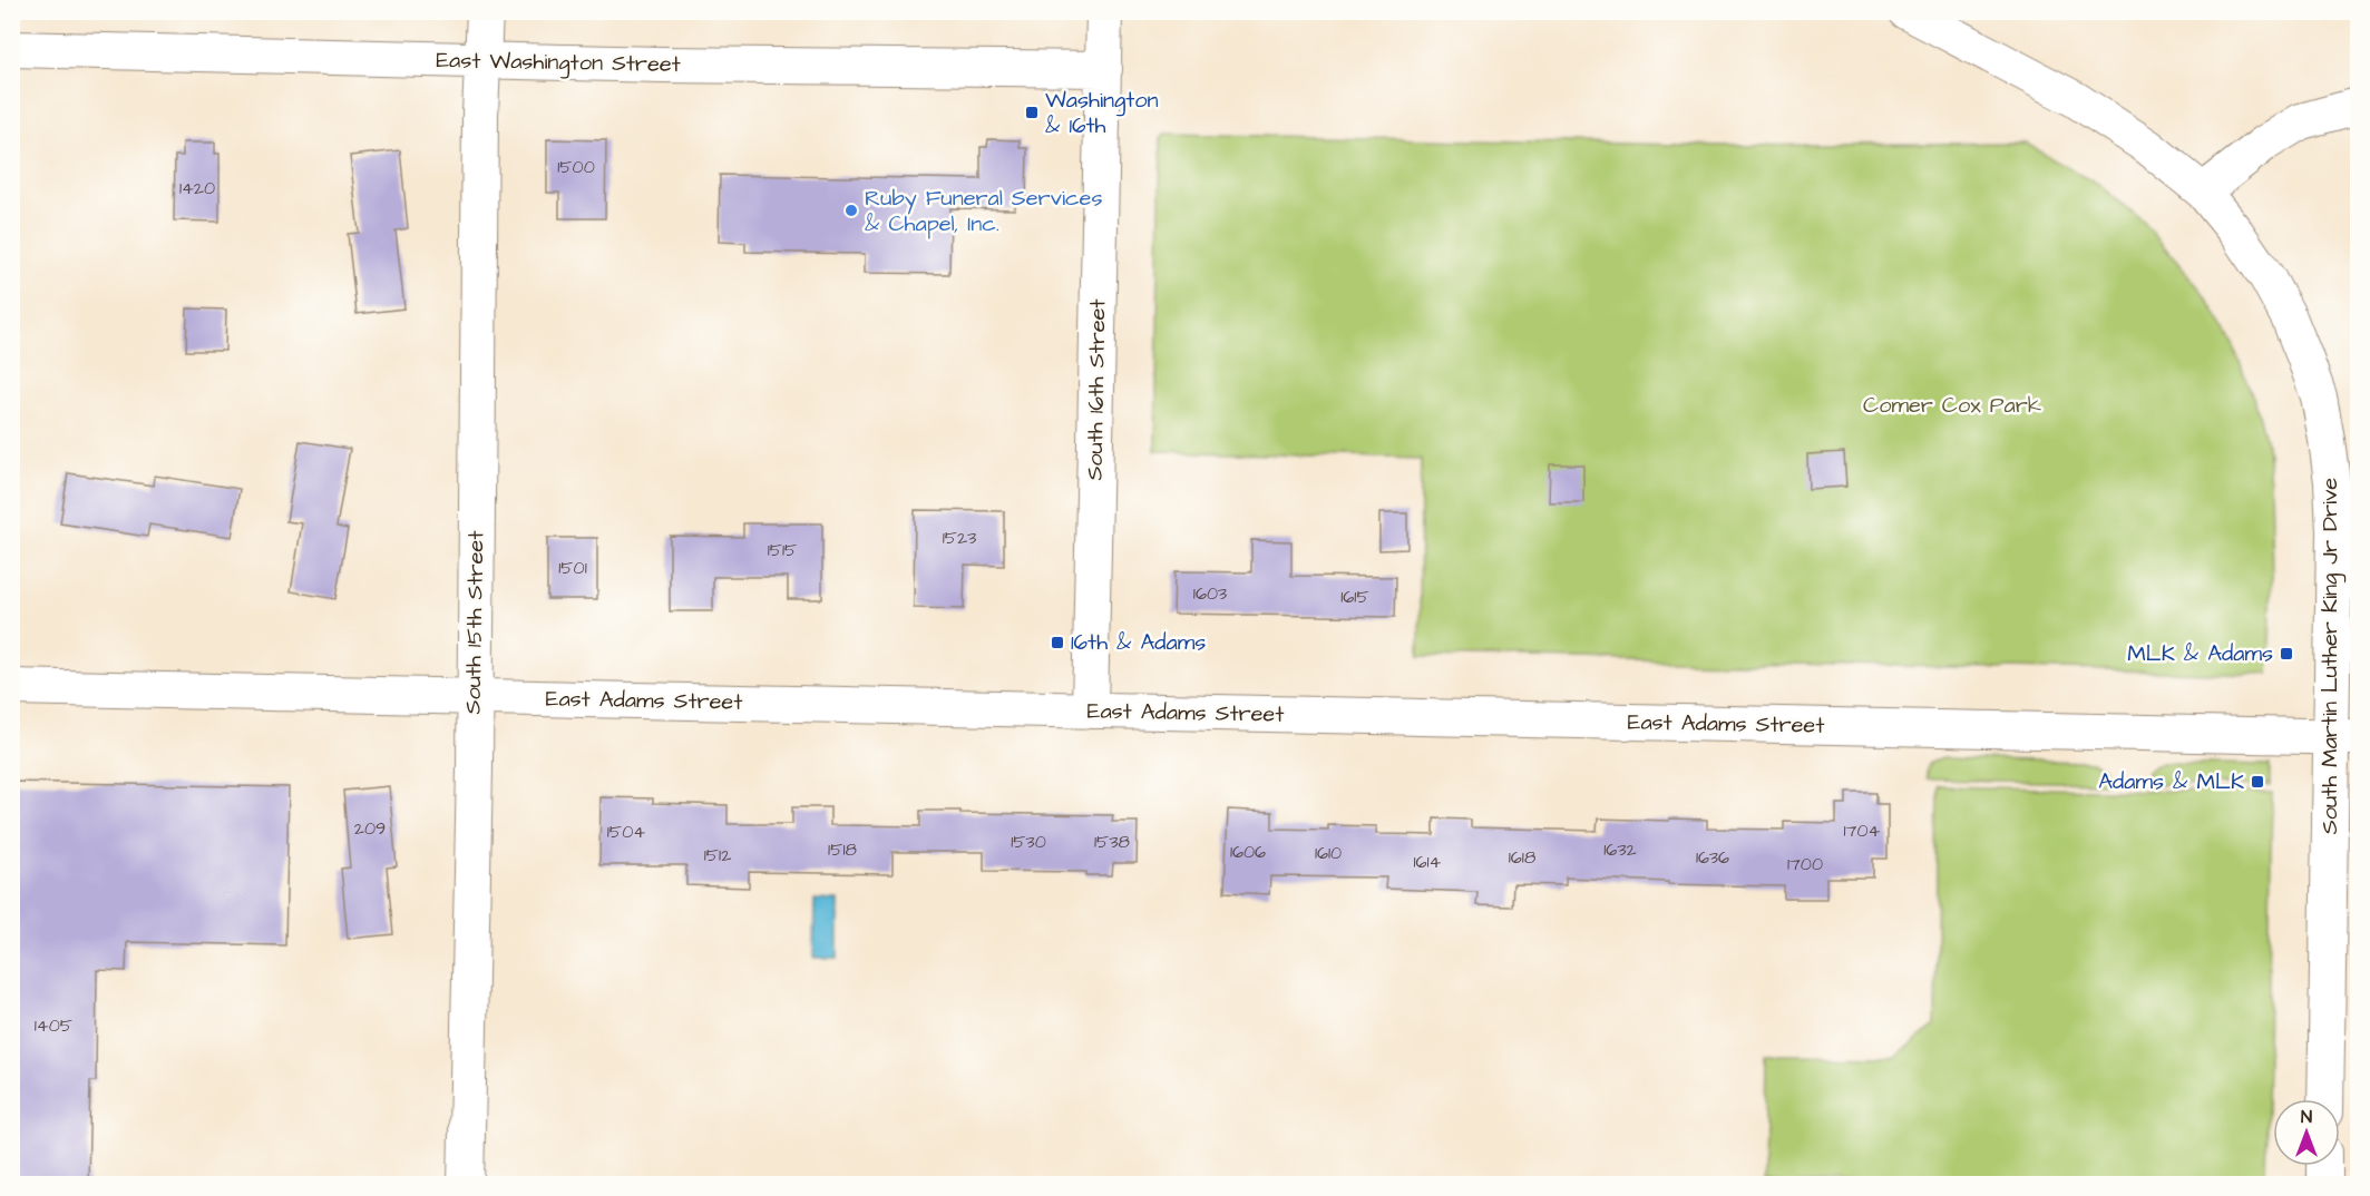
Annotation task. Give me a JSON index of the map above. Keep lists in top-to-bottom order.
{
  "streets": {
    "street": [
      "East Washington Street",
      "South 16th Street",
      "South 15th Street",
      "South Martin Luther King Jr Drive",
      "East Adams Street"
    ]
  },
  "crossings": [
    ["East Washington Street", "South 16th Street"],
    ["East Washington Street", "South 15th Street"],
    ["South 16th Street", "East Adams Street"],
    ["South 15th Street", "East Adams Street"],
    ["South Martin Luther King Jr Drive", "East Adams Street"]
  ],
  "parks": ["Comer Cox Park"],
  "places": {
    "transit": [
      "Washington & 16th",
      "16th & Adams",
      "MLK & Adams",
      "Adams & MLK"
    ],
    "other": ["Ruby Funeral Services & Chapel, Inc."]
  },
  "house_numbers": [
    "1500",
    "1420",
    "1523",
    "1515",
    "1501",
    "1603",
    "1615",
    "209",
    "1704",
    "1504",
    "1530",
    "1538",
    "1518",
    "1632",
    "1606",
    "1610",
    "1512",
    "1618",
    "1636",
    "1614",
    "1700",
    "1405"
  ],
  "north": "top"
}
